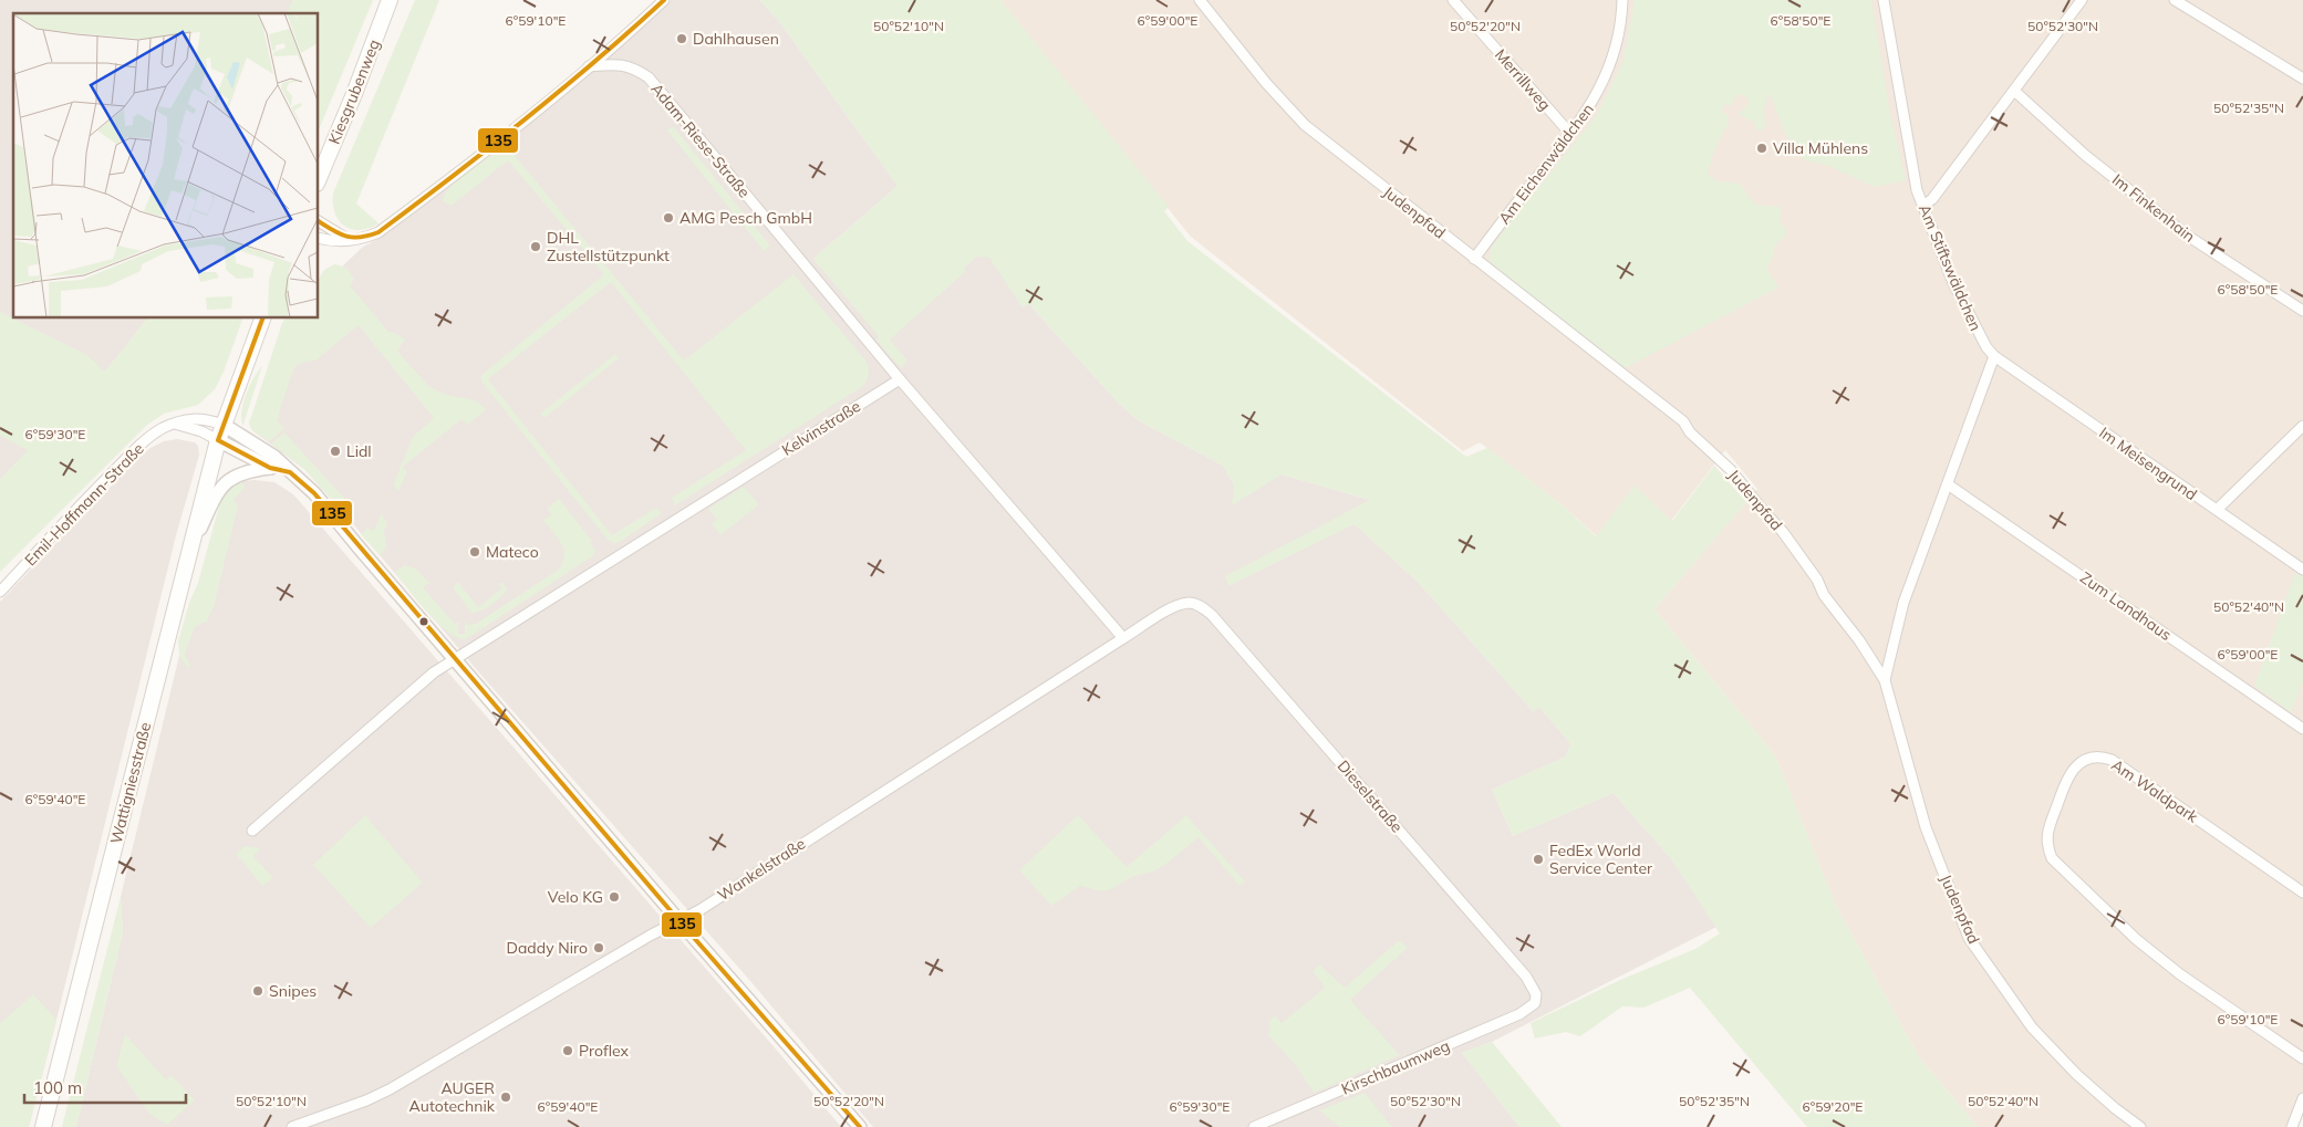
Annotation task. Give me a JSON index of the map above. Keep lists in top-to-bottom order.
{
  "streets": {
    "main road": ["Kiesgrubenweg", "Wattigniesstraße"],
    "street": [
      "Merrillweg",
      "Adam-Riese-Straße",
      "Am Eichenwäldchen",
      "Im Finkenhain",
      "Judenpfad",
      "Am Stiftswäldchen",
      "Kelvinstraße",
      "Im Meisengrund",
      "Emil-Hoffmann-Straße",
      "Zum Landhaus",
      "Am Waldpark",
      "Dieselstraße",
      "Wankelstraße",
      "Kirschbaumweg"
    ]
  },
  "crossings": [
    ["Merrillweg", "Am Eichenwäldchen"],
    ["Adam-Riese-Straße", "Kelvinstraße"],
    ["Am Eichenwäldchen", "Judenpfad"],
    ["Am Stiftswäldchen", "Im Meisengrund"],
    ["Kelvinstraße", "Emil-Hoffmann-Straße"],
    ["Emil-Hoffmann-Straße", "Wattigniesstraße"],
    ["Emil-Hoffmann-Straße", "Wankelstraße"],
    ["Dieselstraße", "Wankelstraße"],
    ["Dieselstraße", "Kirschbaumweg"]
  ],
  "places": [
    "Dahlhausen",
    "Villa Mühlens",
    "AMG Pesch GmbH",
    "DHL Zustellstützpunkt",
    "Lidl",
    "Mateco",
    "FedEx World Service Center",
    "Velo KG",
    "Daddy Niro",
    "Snipes",
    "Proflex",
    "AUGER Autotechnik"
  ],
  "lines": ["transit line 135"],
  "scale_bar": "100 m",
  "coordinates": [
    "6°59'10\"E",
    "6°59'00\"E",
    "6°58'50\"E",
    "50°52'10\"N",
    "50°52'20\"N",
    "50°52'30\"N",
    "50°52'35\"N",
    "6°59'30\"E",
    "50°52'40\"N",
    "6°59'40\"E",
    "6°59'20\"E"
  ]
}
